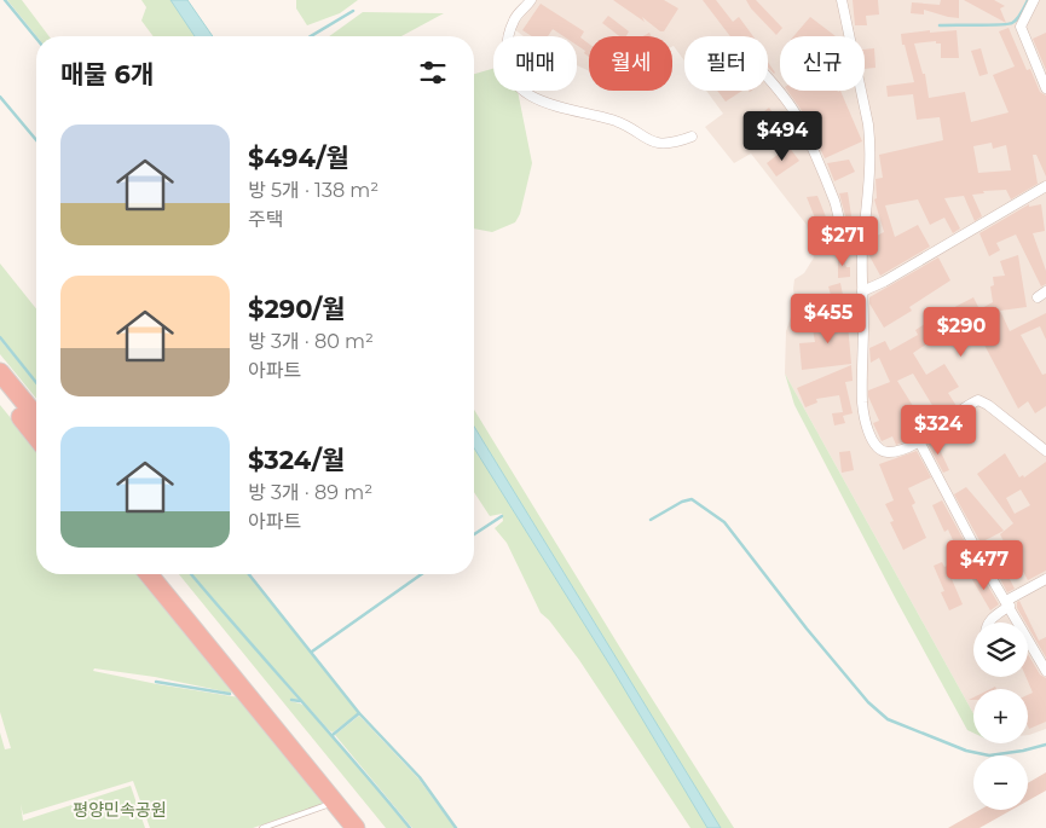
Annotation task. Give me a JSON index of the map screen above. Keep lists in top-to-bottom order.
{
  "parks": ["평양민속공원"],
  "page": {
    "chip": [
      "매매",
      "월세",
      "필터",
      "신규"
    ],
    "heading": "매물 6개",
    "list": [
      {
        "name": "$494/월",
        "note": "방 5개 · 138 m² · 주택"
      },
      {
        "name": "$290/월",
        "note": "방 3개 · 80 m² · 아파트"
      },
      {
        "name": "$324/월",
        "note": "방 3개 · 89 m² · 아파트"
      }
    ],
    "price": [
      "$494",
      "$271",
      "$455",
      "$290",
      "$324",
      "$477"
    ],
    "map_buttons": ["+", "−"]
  }
}
